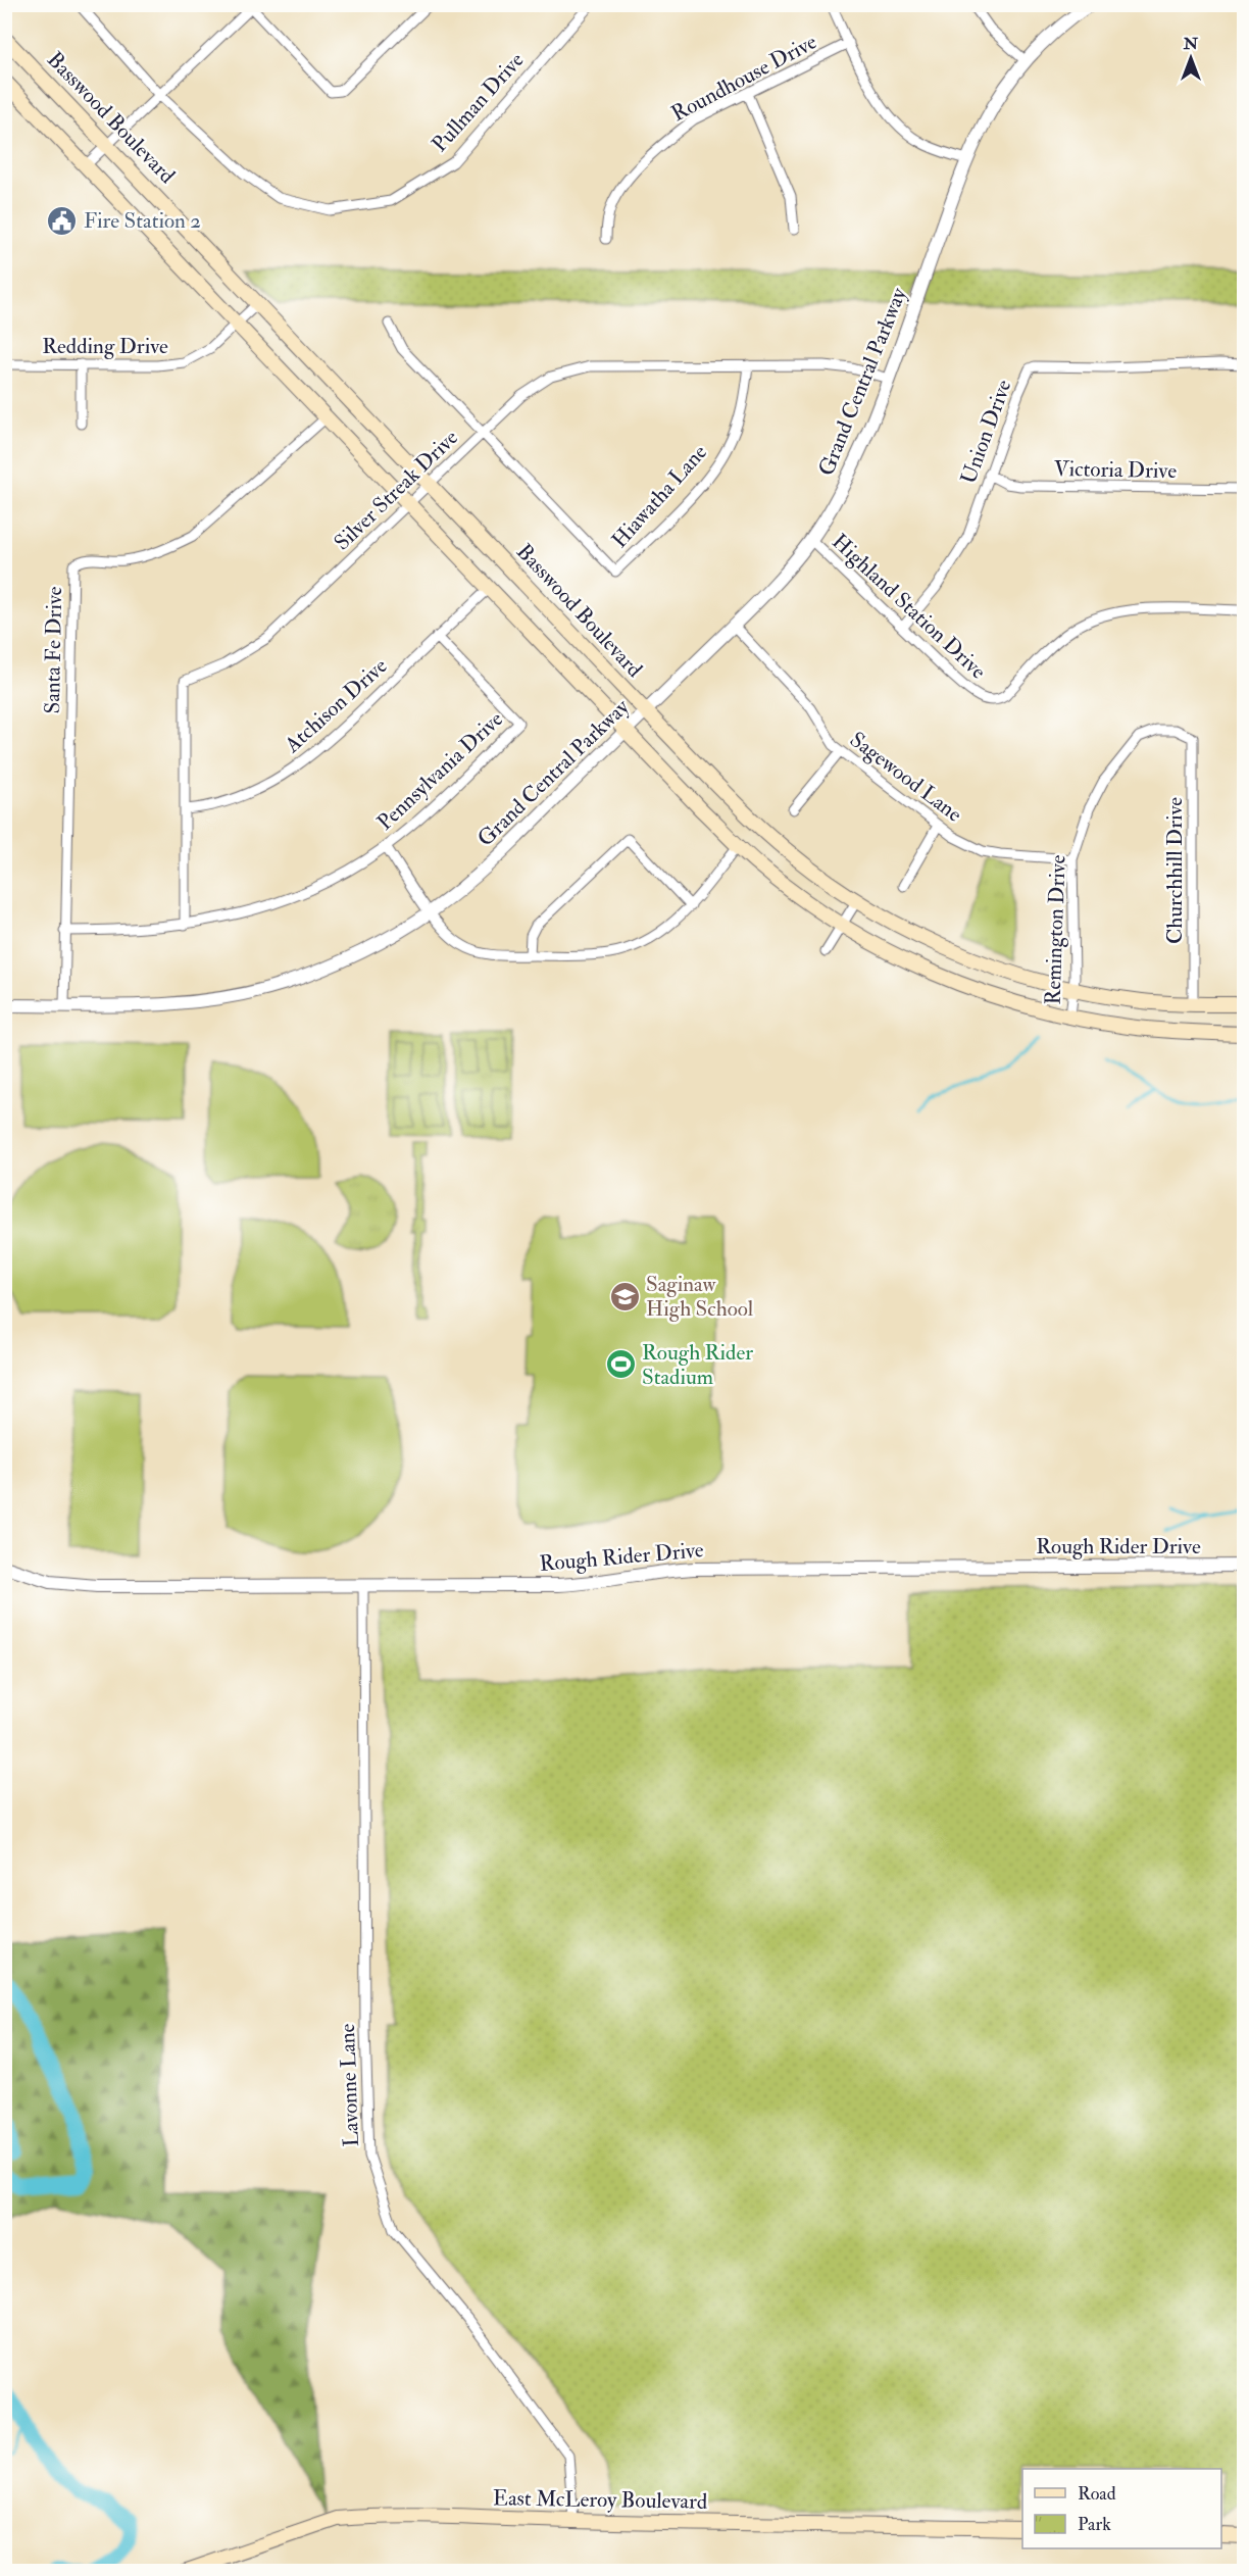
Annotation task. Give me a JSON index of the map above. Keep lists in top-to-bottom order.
{
  "streets": {
    "main road": ["Basswood Boulevard", "East McLeroy Boulevard"],
    "street": [
      "Roundhouse Drive",
      "Pullman Drive",
      "Redding Drive",
      "Grand Central Parkway",
      "Union Drive",
      "Victoria Drive",
      "Silver Streak Drive",
      "Hiawatha Lane",
      "Highland Station Drive",
      "Santa Fe Drive",
      "Atchison Drive",
      "Pennsylvania Drive",
      "Sagewood Lane",
      "Churchhill Drive",
      "Remington Drive",
      "Rough Rider Drive",
      "Lavonne Lane"
    ]
  },
  "crossings": [
    ["Basswood Boulevard", "Redding Drive"],
    ["Basswood Boulevard", "Grand Central Parkway"],
    ["Basswood Boulevard", "Silver Streak Drive"],
    ["Basswood Boulevard", "Churchhill Drive"],
    ["Basswood Boulevard", "Remington Drive"],
    ["Grand Central Parkway", "Silver Streak Drive"],
    ["Grand Central Parkway", "Highland Station Drive"],
    ["Grand Central Parkway", "Santa Fe Drive"],
    ["Grand Central Parkway", "Sagewood Lane"],
    ["Union Drive", "Victoria Drive"],
    ["Union Drive", "Highland Station Drive"],
    ["Silver Streak Drive", "Hiawatha Lane"],
    ["Silver Streak Drive", "Atchison Drive"],
    ["Silver Streak Drive", "Pennsylvania Drive"],
    ["Santa Fe Drive", "Pennsylvania Drive"],
    ["Atchison Drive", "Pennsylvania Drive"],
    ["Sagewood Lane", "Remington Drive"],
    ["Churchhill Drive", "Remington Drive"],
    ["Rough Rider Drive", "Lavonne Lane"],
    ["Lavonne Lane", "East McLeroy Boulevard"]
  ],
  "places": {
    "public building": ["Fire Station 2"],
    "school or university": ["Saginaw High School"],
    "sports": ["Rough Rider Stadium"]
  },
  "legend": ["Road", "Park"],
  "north": "top"
}
